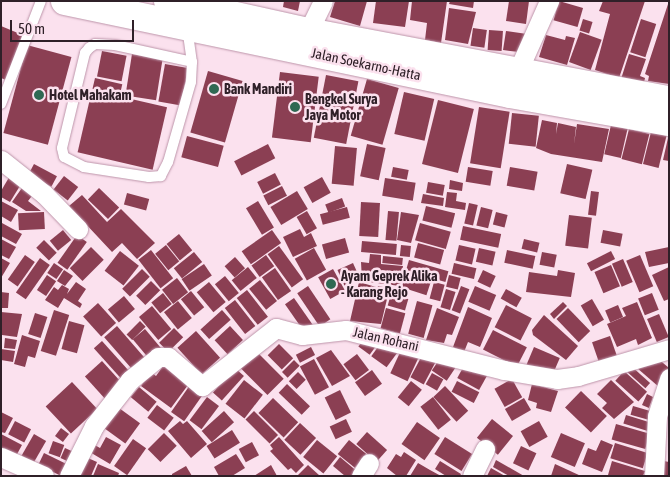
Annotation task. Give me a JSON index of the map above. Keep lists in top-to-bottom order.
{
  "streets": {
    "highway": ["Jalan Soekarno-Hatta"],
    "street": ["Jalan Rohani"]
  },
  "places": [
    "Bank Mandiri",
    "Hotel Mahakam",
    "Bengkel Surya Jaya Motor",
    "Ayam Geprek Alika - Karang Rejo"
  ],
  "scale_bar": "50 m"
}
